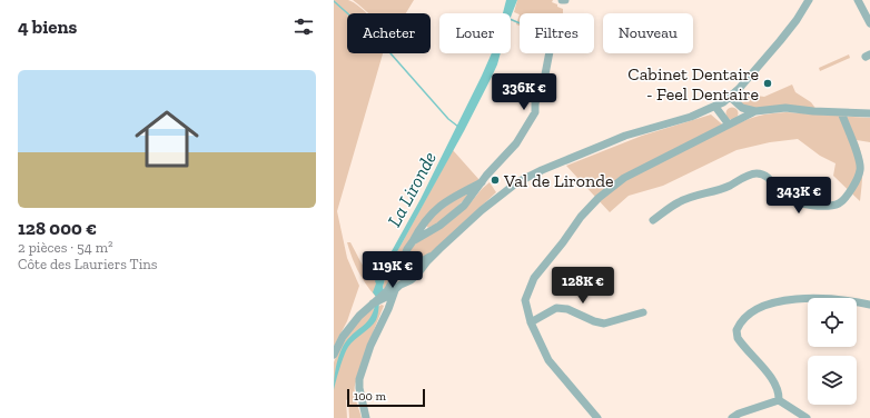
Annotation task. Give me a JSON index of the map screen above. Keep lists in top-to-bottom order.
{
  "water": ["La Lironde"],
  "places": ["Cabinet Dentaire - Feel Dentaire", "Val de Lironde"],
  "scale_bar": "100 m",
  "page": {
    "heading": "4 biens",
    "chip": [
      "Acheter",
      "Louer",
      "Filtres",
      "Nouveau"
    ],
    "list": [
      {
        "name": "128 000 €",
        "note": "2 pièces · 54 m² · Côte des Lauriers Tins"
      }
    ],
    "price": [
      "336K €",
      "343K €",
      "119K €",
      "128K €"
    ],
    "scale": "100 m"
  }
}
